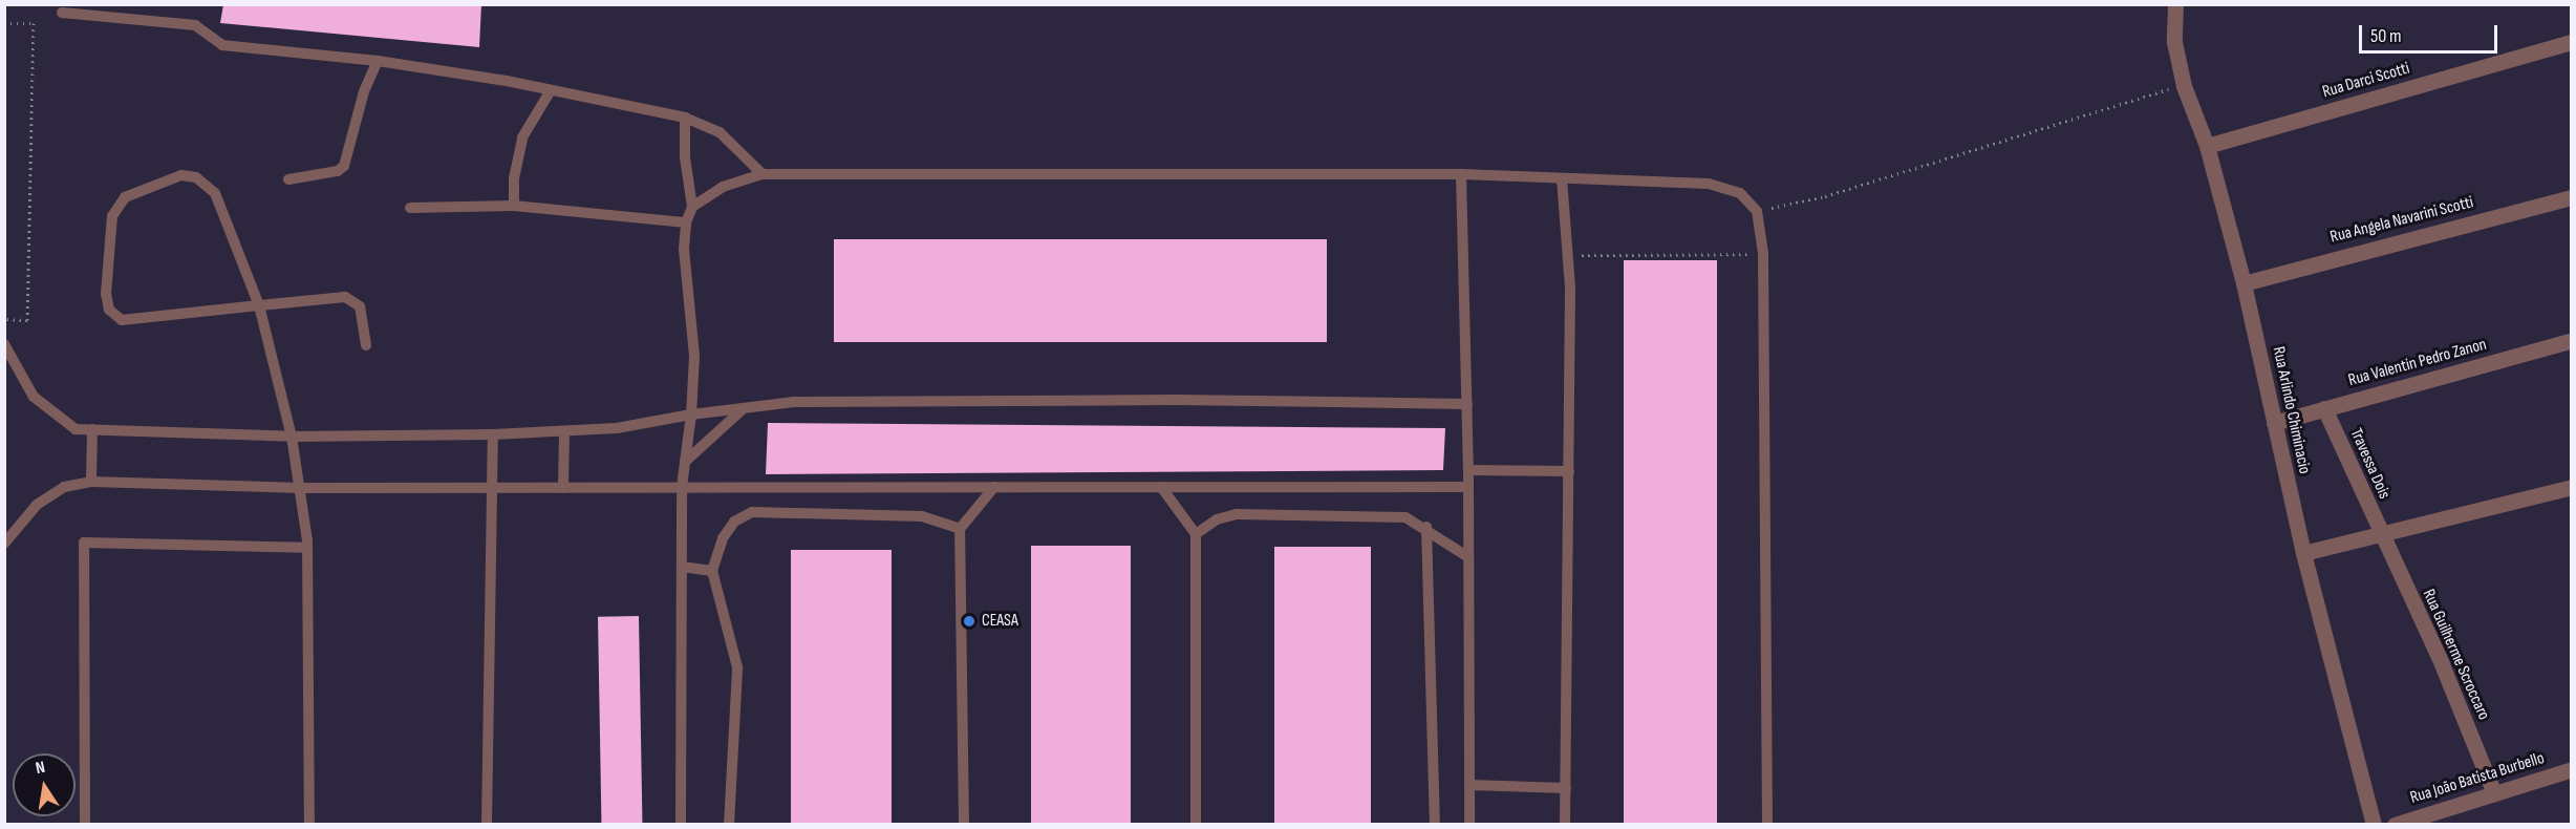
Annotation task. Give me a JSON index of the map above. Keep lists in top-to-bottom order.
{
  "streets": {
    "street": [
      "Rua Darci Scotti",
      "Rua Angela Navarini Scotti",
      "Rua Valentin Pedro Zanon",
      "Rua Arlindo Chiminacio",
      "Travessa Dois",
      "Rua Guilherme Scroccaro",
      "Rua João Batista Burbello"
    ]
  },
  "crossings": [
    ["Rua Darci Scotti", "Rua Arlindo Chiminacio"],
    ["Rua Angela Navarini Scotti", "Rua Arlindo Chiminacio"],
    ["Rua Valentin Pedro Zanon", "Rua Arlindo Chiminacio"],
    ["Rua Valentin Pedro Zanon", "Travessa Dois"],
    ["Travessa Dois", "Rua Guilherme Scroccaro"],
    ["Rua Guilherme Scroccaro", "Rua João Batista Burbello"]
  ],
  "places": ["CEASA"],
  "scale_bar": "50 m",
  "north": "top"
}
